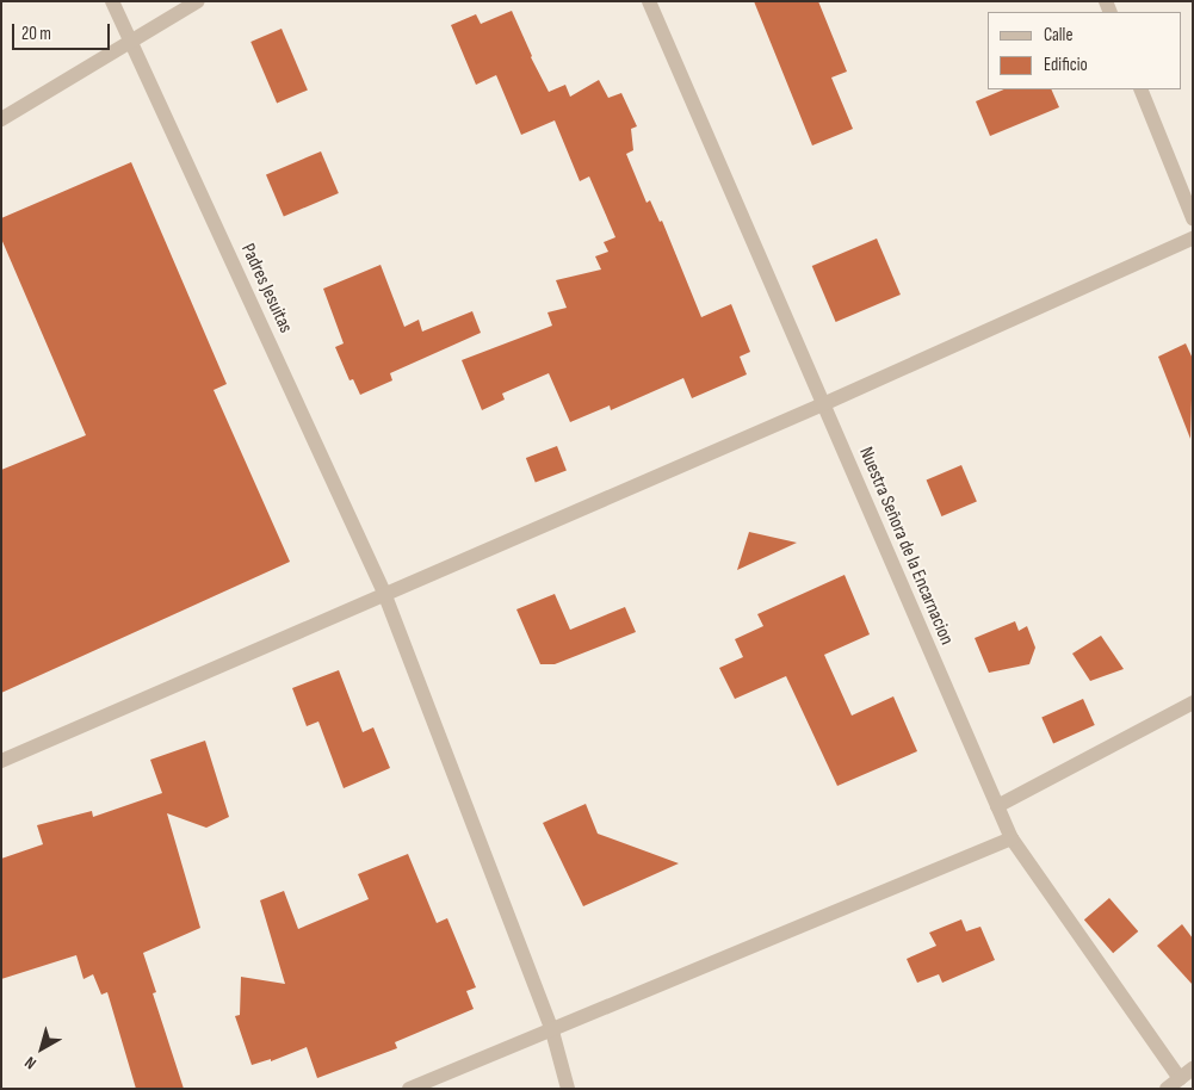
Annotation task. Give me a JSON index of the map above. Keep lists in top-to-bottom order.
{
  "streets": {
    "street": ["Padres Jesuitas", "Nuestra Señora de la Encarnacion"]
  },
  "legend": ["Calle", "Edificio"],
  "scale_bar": "20 m",
  "north": "bottom left"
}
